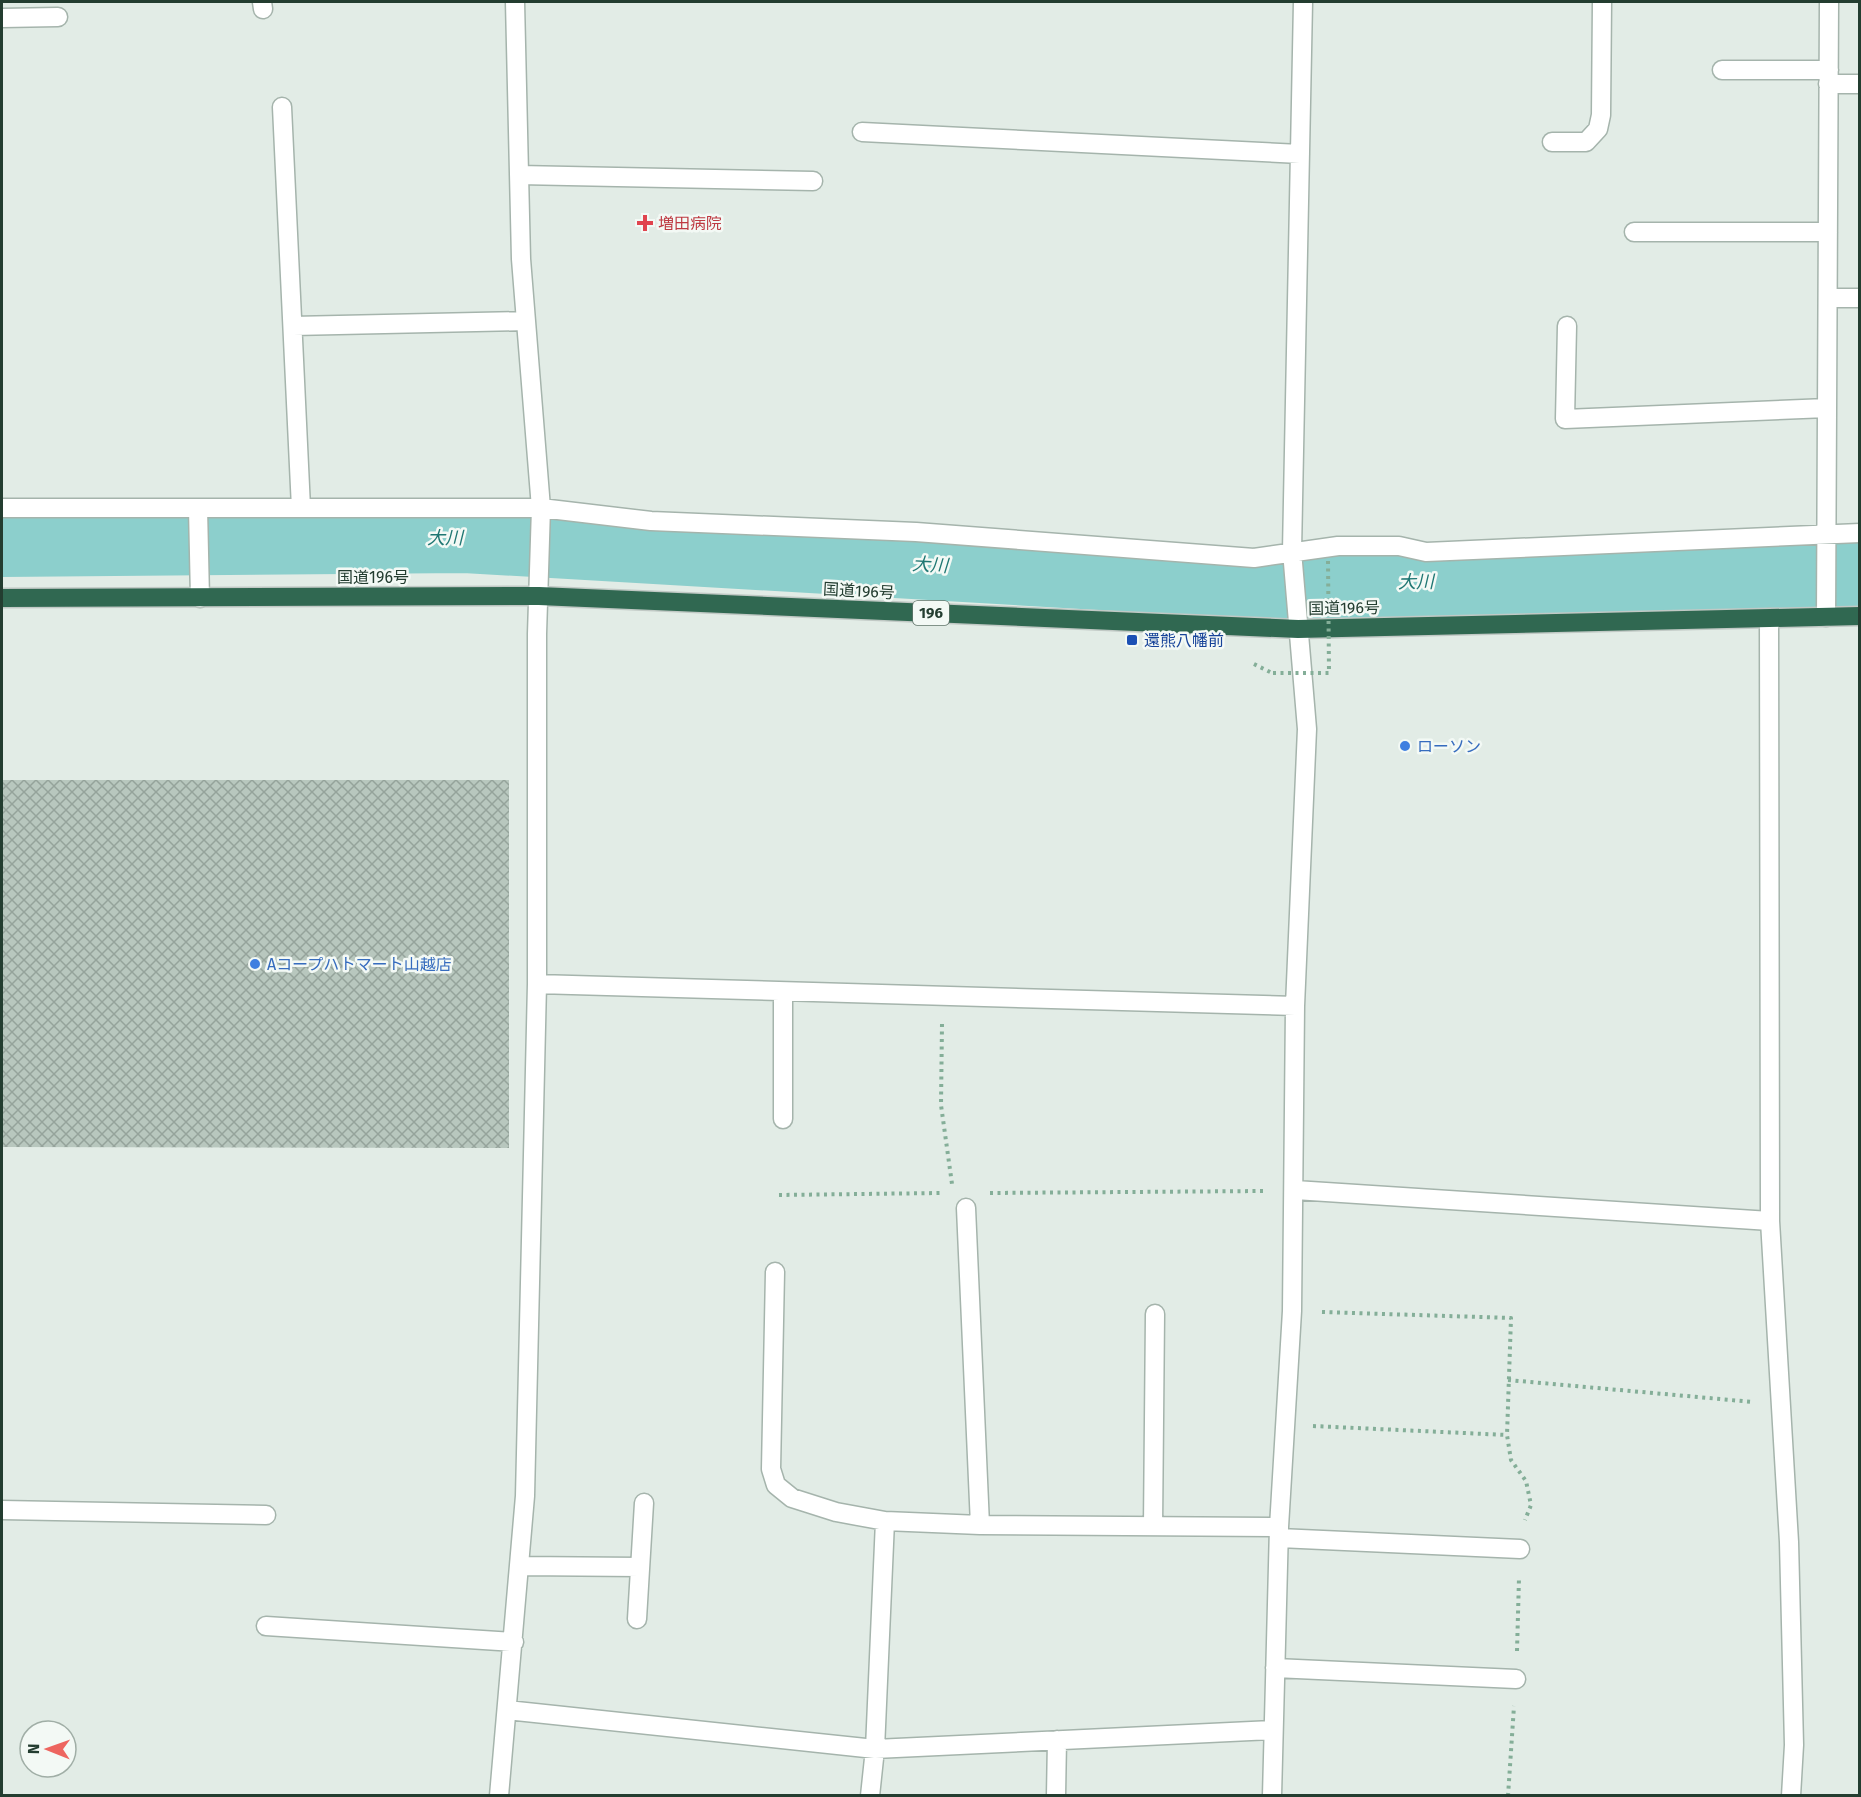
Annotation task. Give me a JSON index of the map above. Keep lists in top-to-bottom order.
{
  "streets": {
    "highway": ["国道196号", "196"]
  },
  "water": ["大川"],
  "places": {
    "health": ["増田病院"],
    "transit": ["還熊八幡前"],
    "other": ["ローソン", "Aコープハトマート山越店"]
  },
  "north": "left"
}
